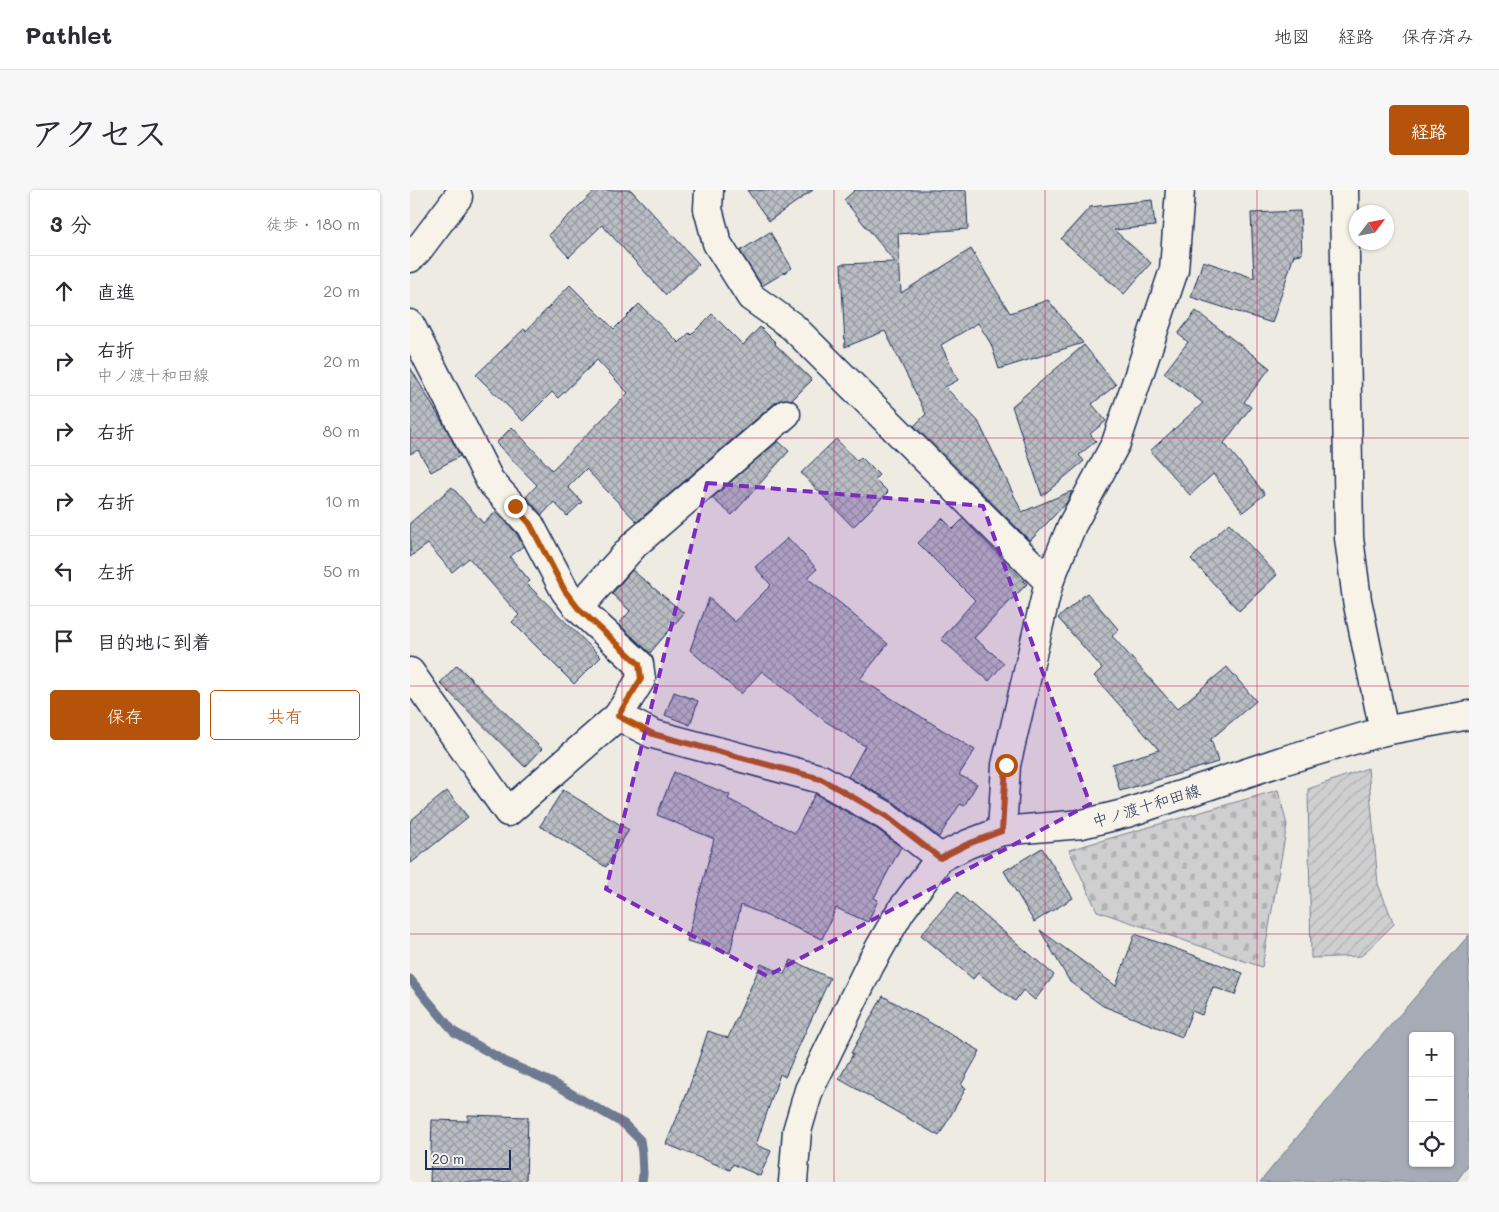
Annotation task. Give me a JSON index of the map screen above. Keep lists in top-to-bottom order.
{
  "streets": {
    "street": ["中ノ渡十和田線"]
  },
  "scale_bar": "20 m",
  "north": "top right",
  "page": {
    "header": "Pathlet",
    "nav": ["地図", "経路", "保存済み"],
    "title": "アクセス",
    "buttons": [
      "経路",
      ["保存", "共有"]
    ],
    "heading": ["3 分", "徒歩 · 180 m"],
    "list": [
      ["直進", "20 m"],
      ["右折", "中ノ渡十和田線", "20 m"],
      ["右折", "80 m"],
      ["右折", "10 m"],
      ["左折", "50 m"],
      "目的地に到着"
    ],
    "map_buttons": ["+", "−"],
    "scale": "20 m"
  }
}
